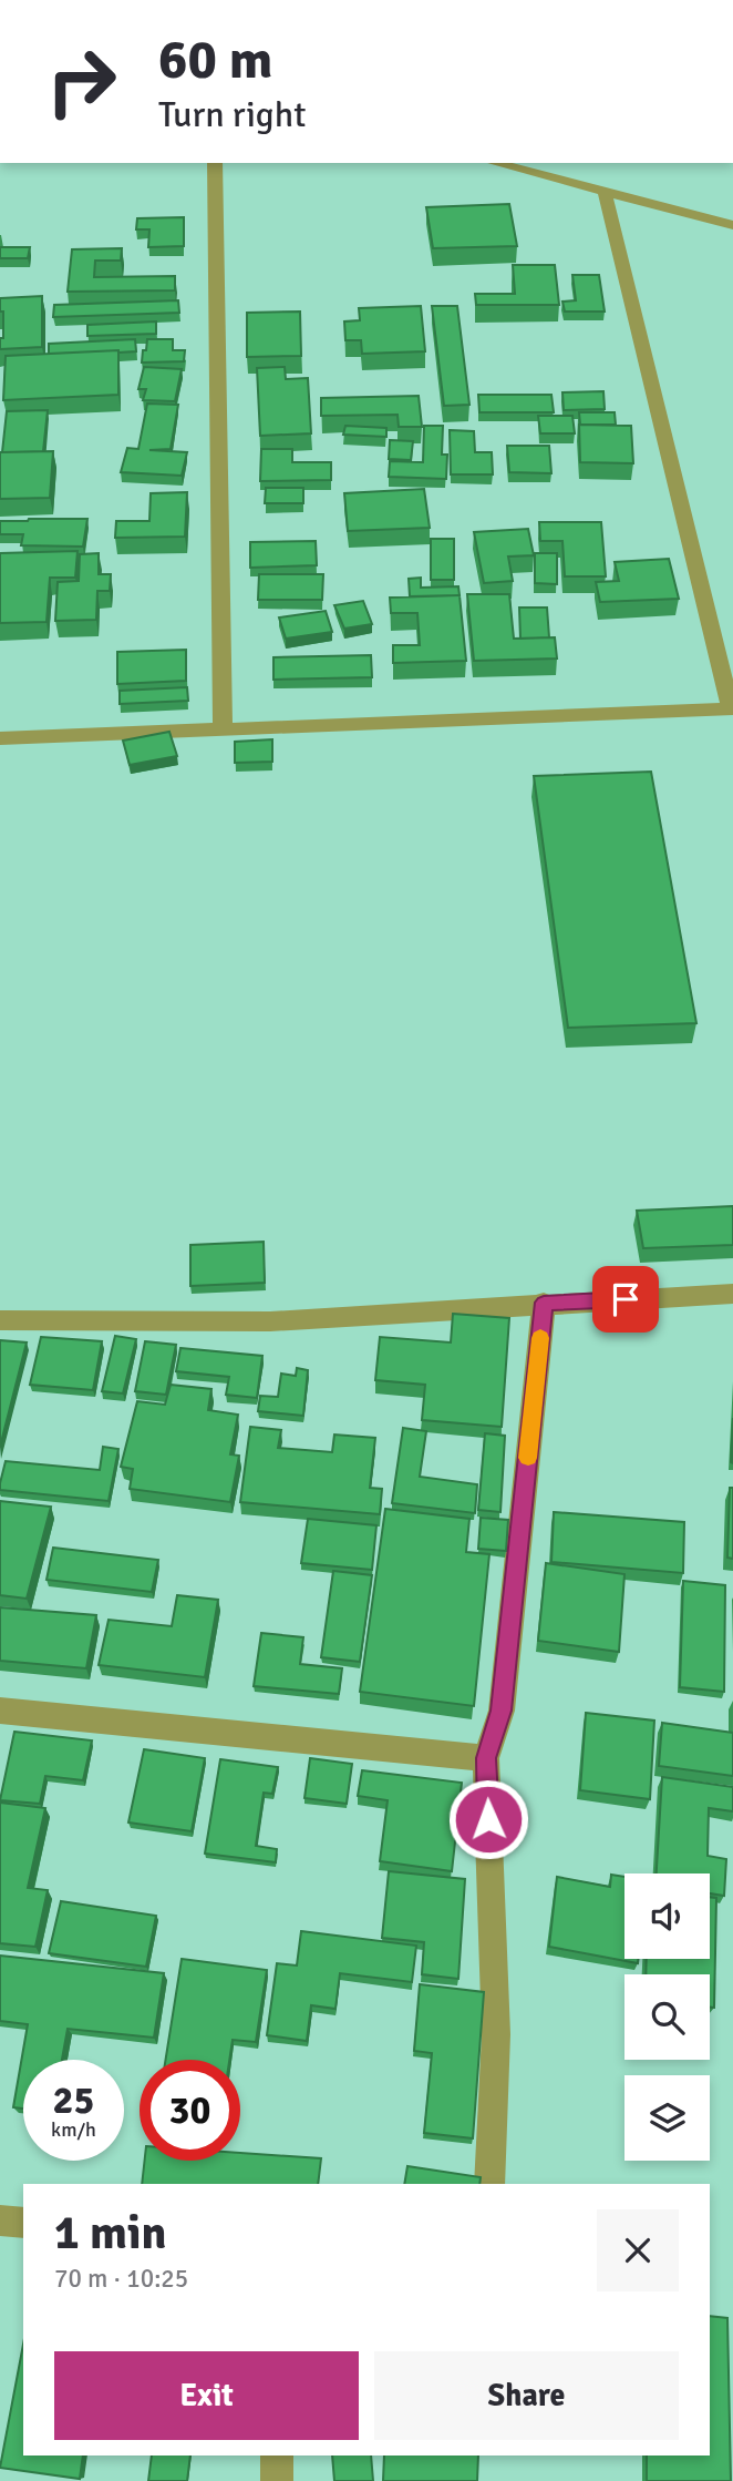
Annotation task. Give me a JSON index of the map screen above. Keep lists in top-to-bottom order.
{
  "page": {
    "turn": ["60 m", "Turn right"],
    "speed": "25 km/h",
    "limit": "30",
    "heading": ["1 min", "70 m · 10:25"],
    "buttons": ["Exit", "Share"]
  }
}
